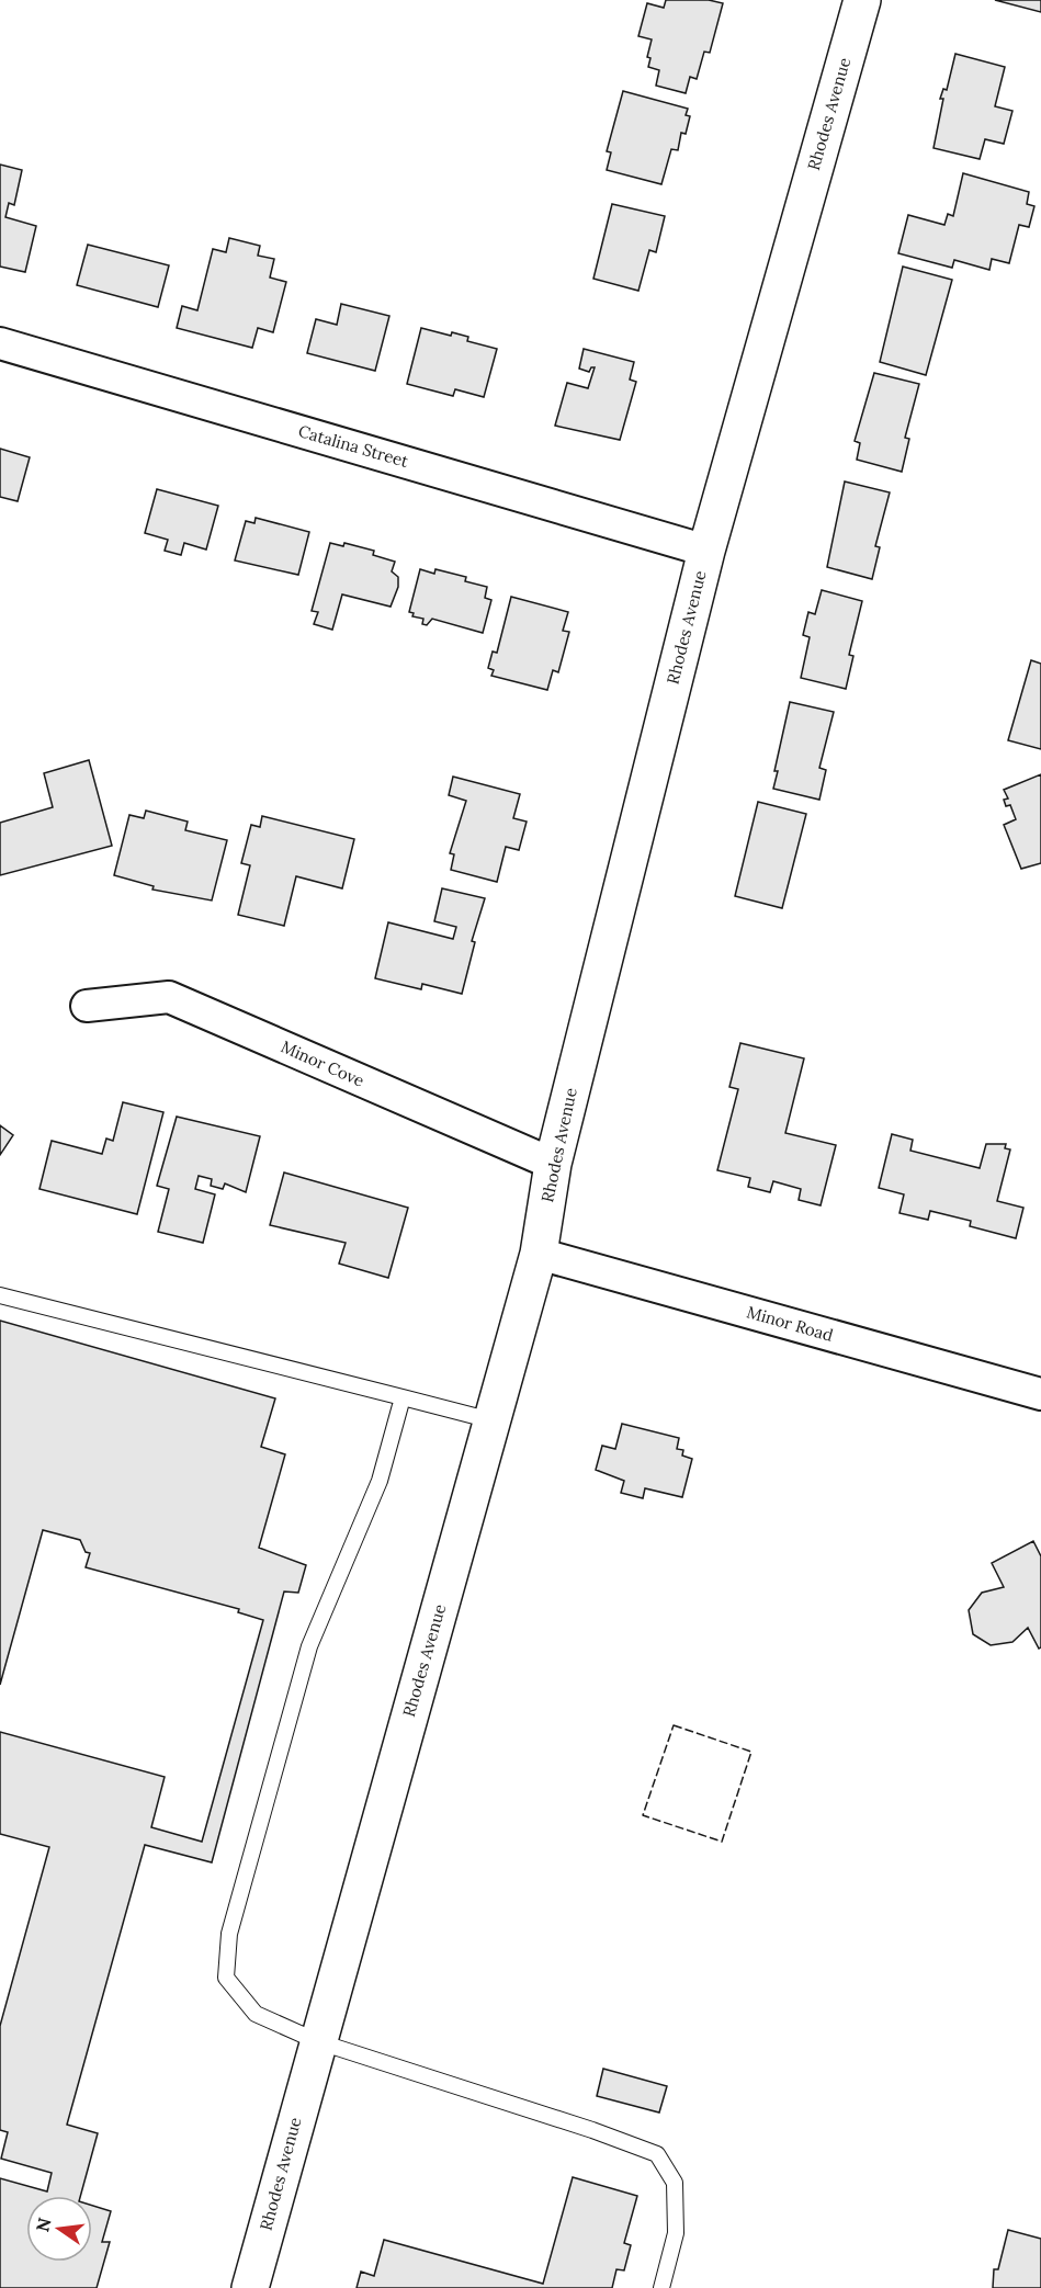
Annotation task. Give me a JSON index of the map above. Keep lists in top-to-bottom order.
{
  "streets": {
    "main road": ["Rhodes Avenue"],
    "street": ["Catalina Street", "Minor Cove", "Minor Road"]
  },
  "crossings": [
    ["Rhodes Avenue", "Catalina Street"],
    ["Rhodes Avenue", "Minor Cove"],
    ["Rhodes Avenue", "Minor Road"]
  ],
  "north": "left"
}
